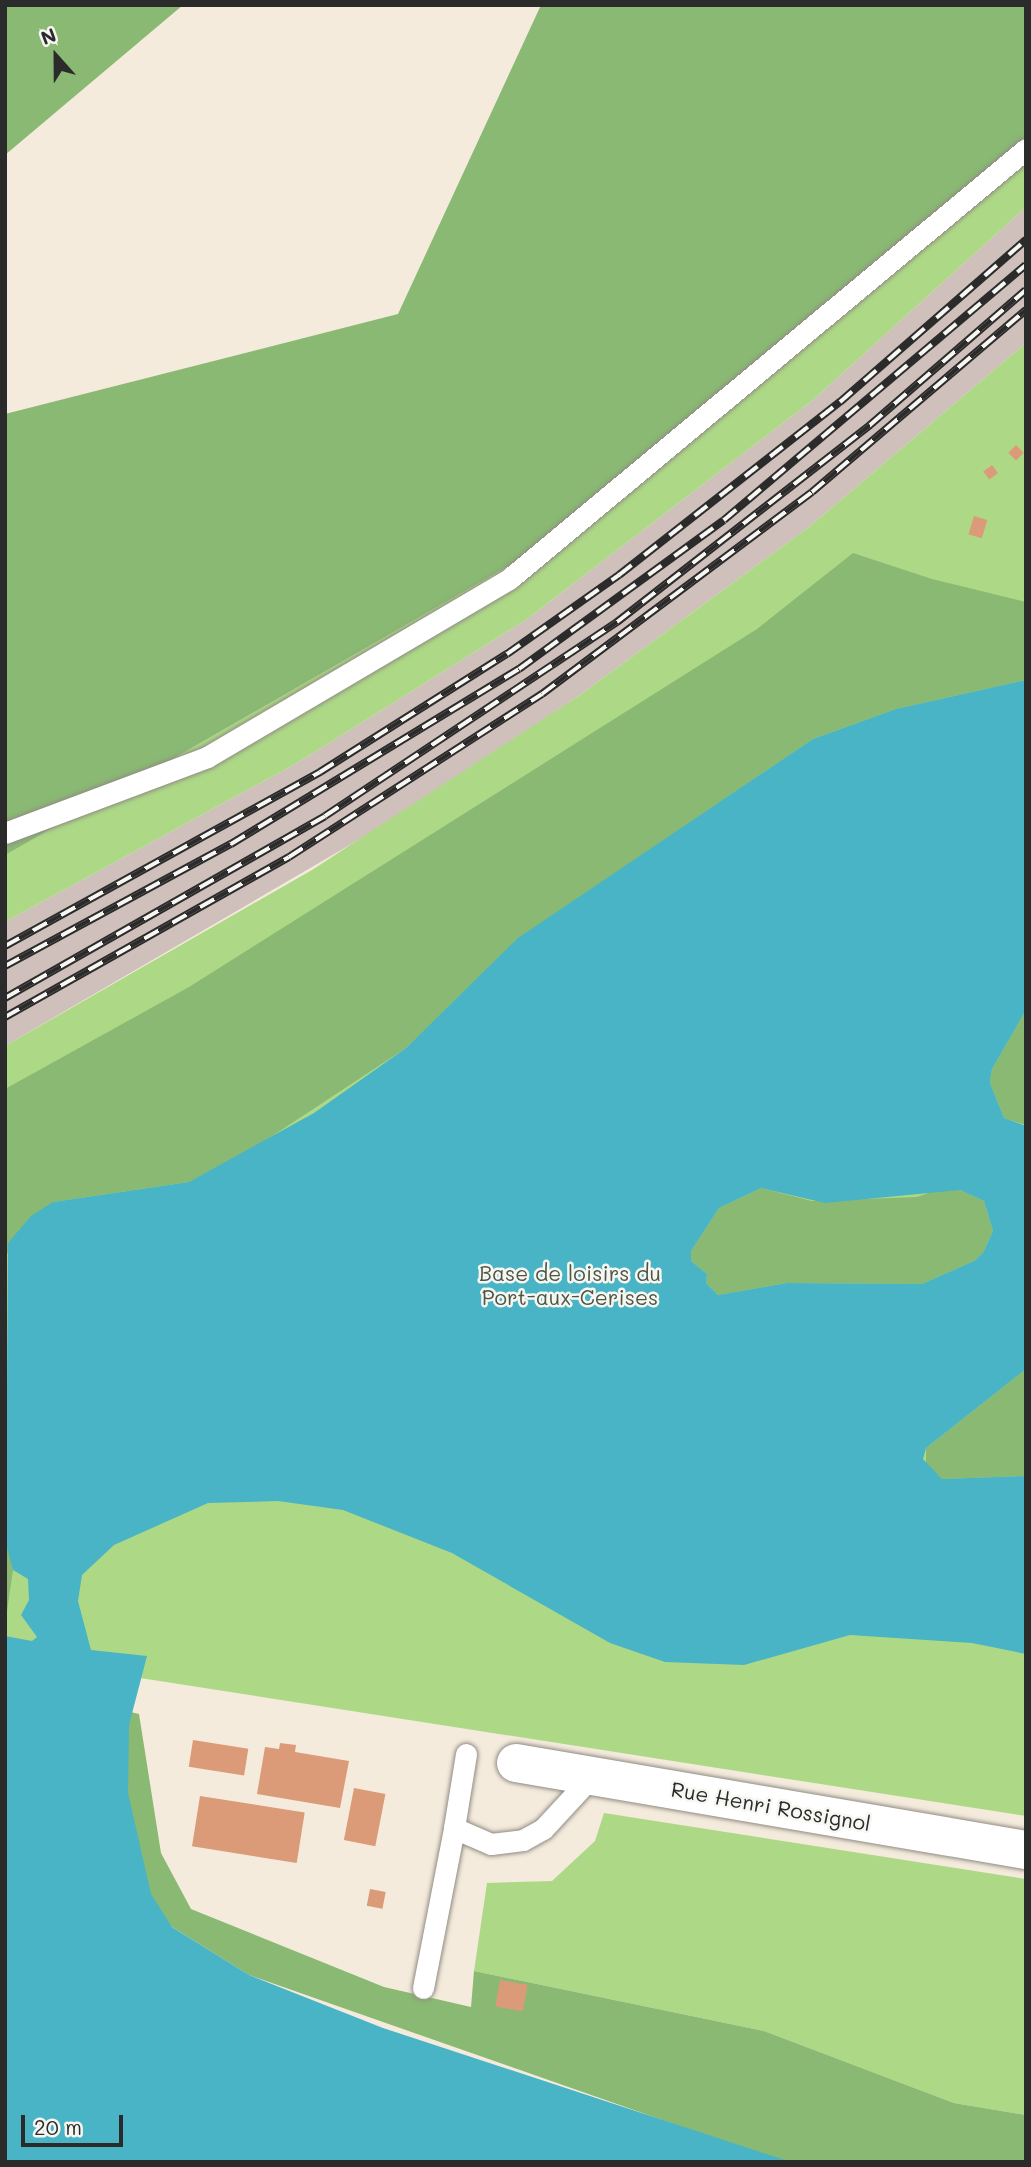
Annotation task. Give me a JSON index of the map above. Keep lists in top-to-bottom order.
{
  "streets": {
    "street": ["Rue Henri Rossignol"]
  },
  "parks": ["Base de loisirs du Port-aux-Cerises"],
  "scale_bar": "20 m",
  "north": "top"
}
